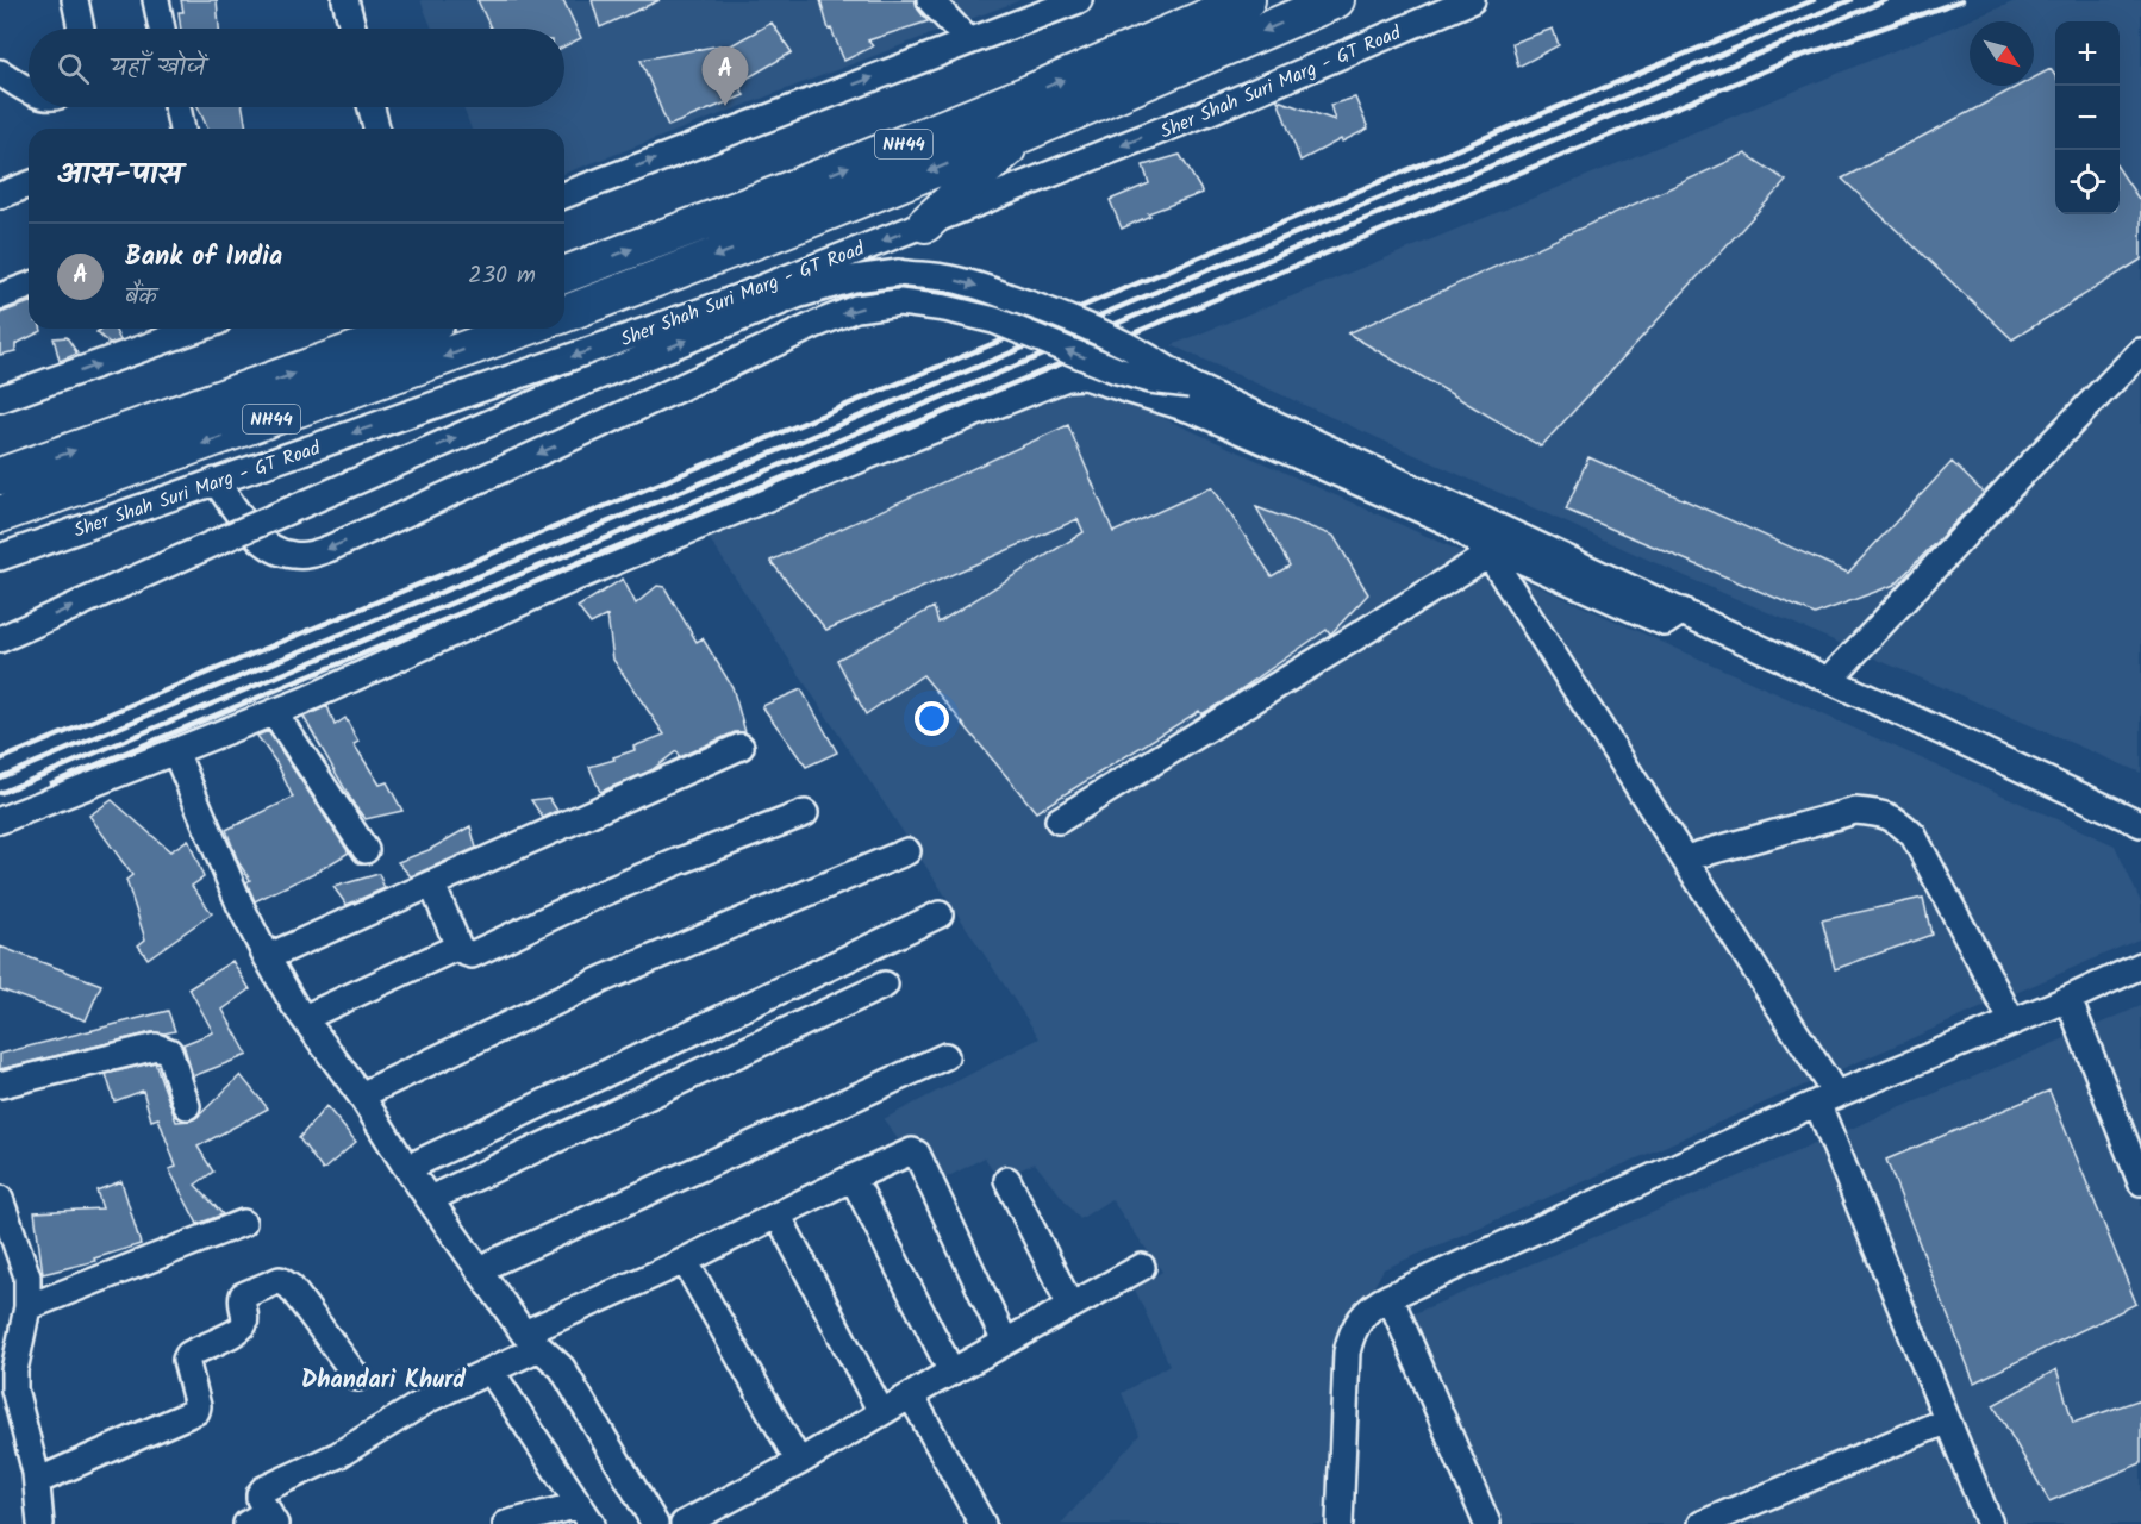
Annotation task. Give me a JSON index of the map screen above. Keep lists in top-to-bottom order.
{
  "streets": {
    "highway": ["Sher Shah Suri Marg - GT Road", "NH44"]
  },
  "districts": ["Dhandari Khurd"],
  "north": "bottom right",
  "page": {
    "map_buttons": ["+", "−"],
    "search": "यहाँ खोजें",
    "pins": "A",
    "heading": "आस-पास",
    "list": [
      {
        "mark": "A",
        "name": "Bank of India",
        "note": "बैंक",
        "value": "230 m"
      }
    ]
  }
}
